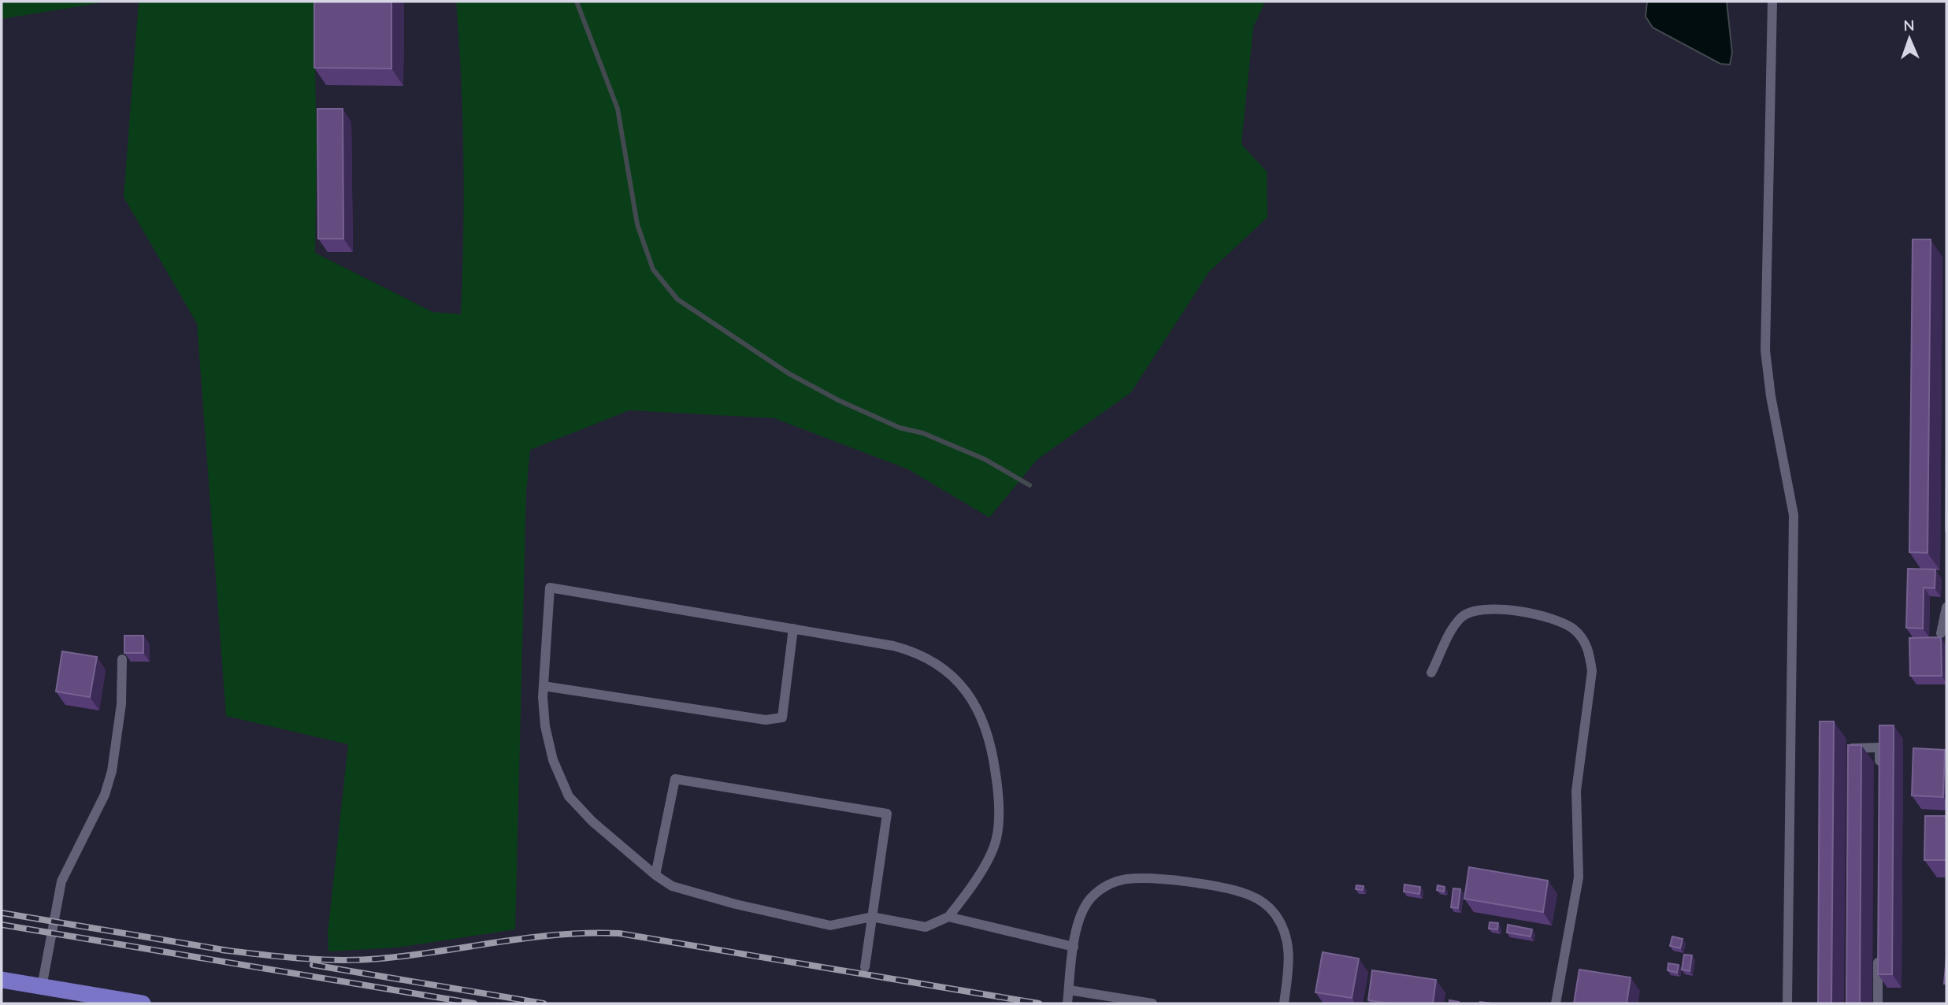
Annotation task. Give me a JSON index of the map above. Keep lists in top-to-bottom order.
{
  "north": "top"
}
